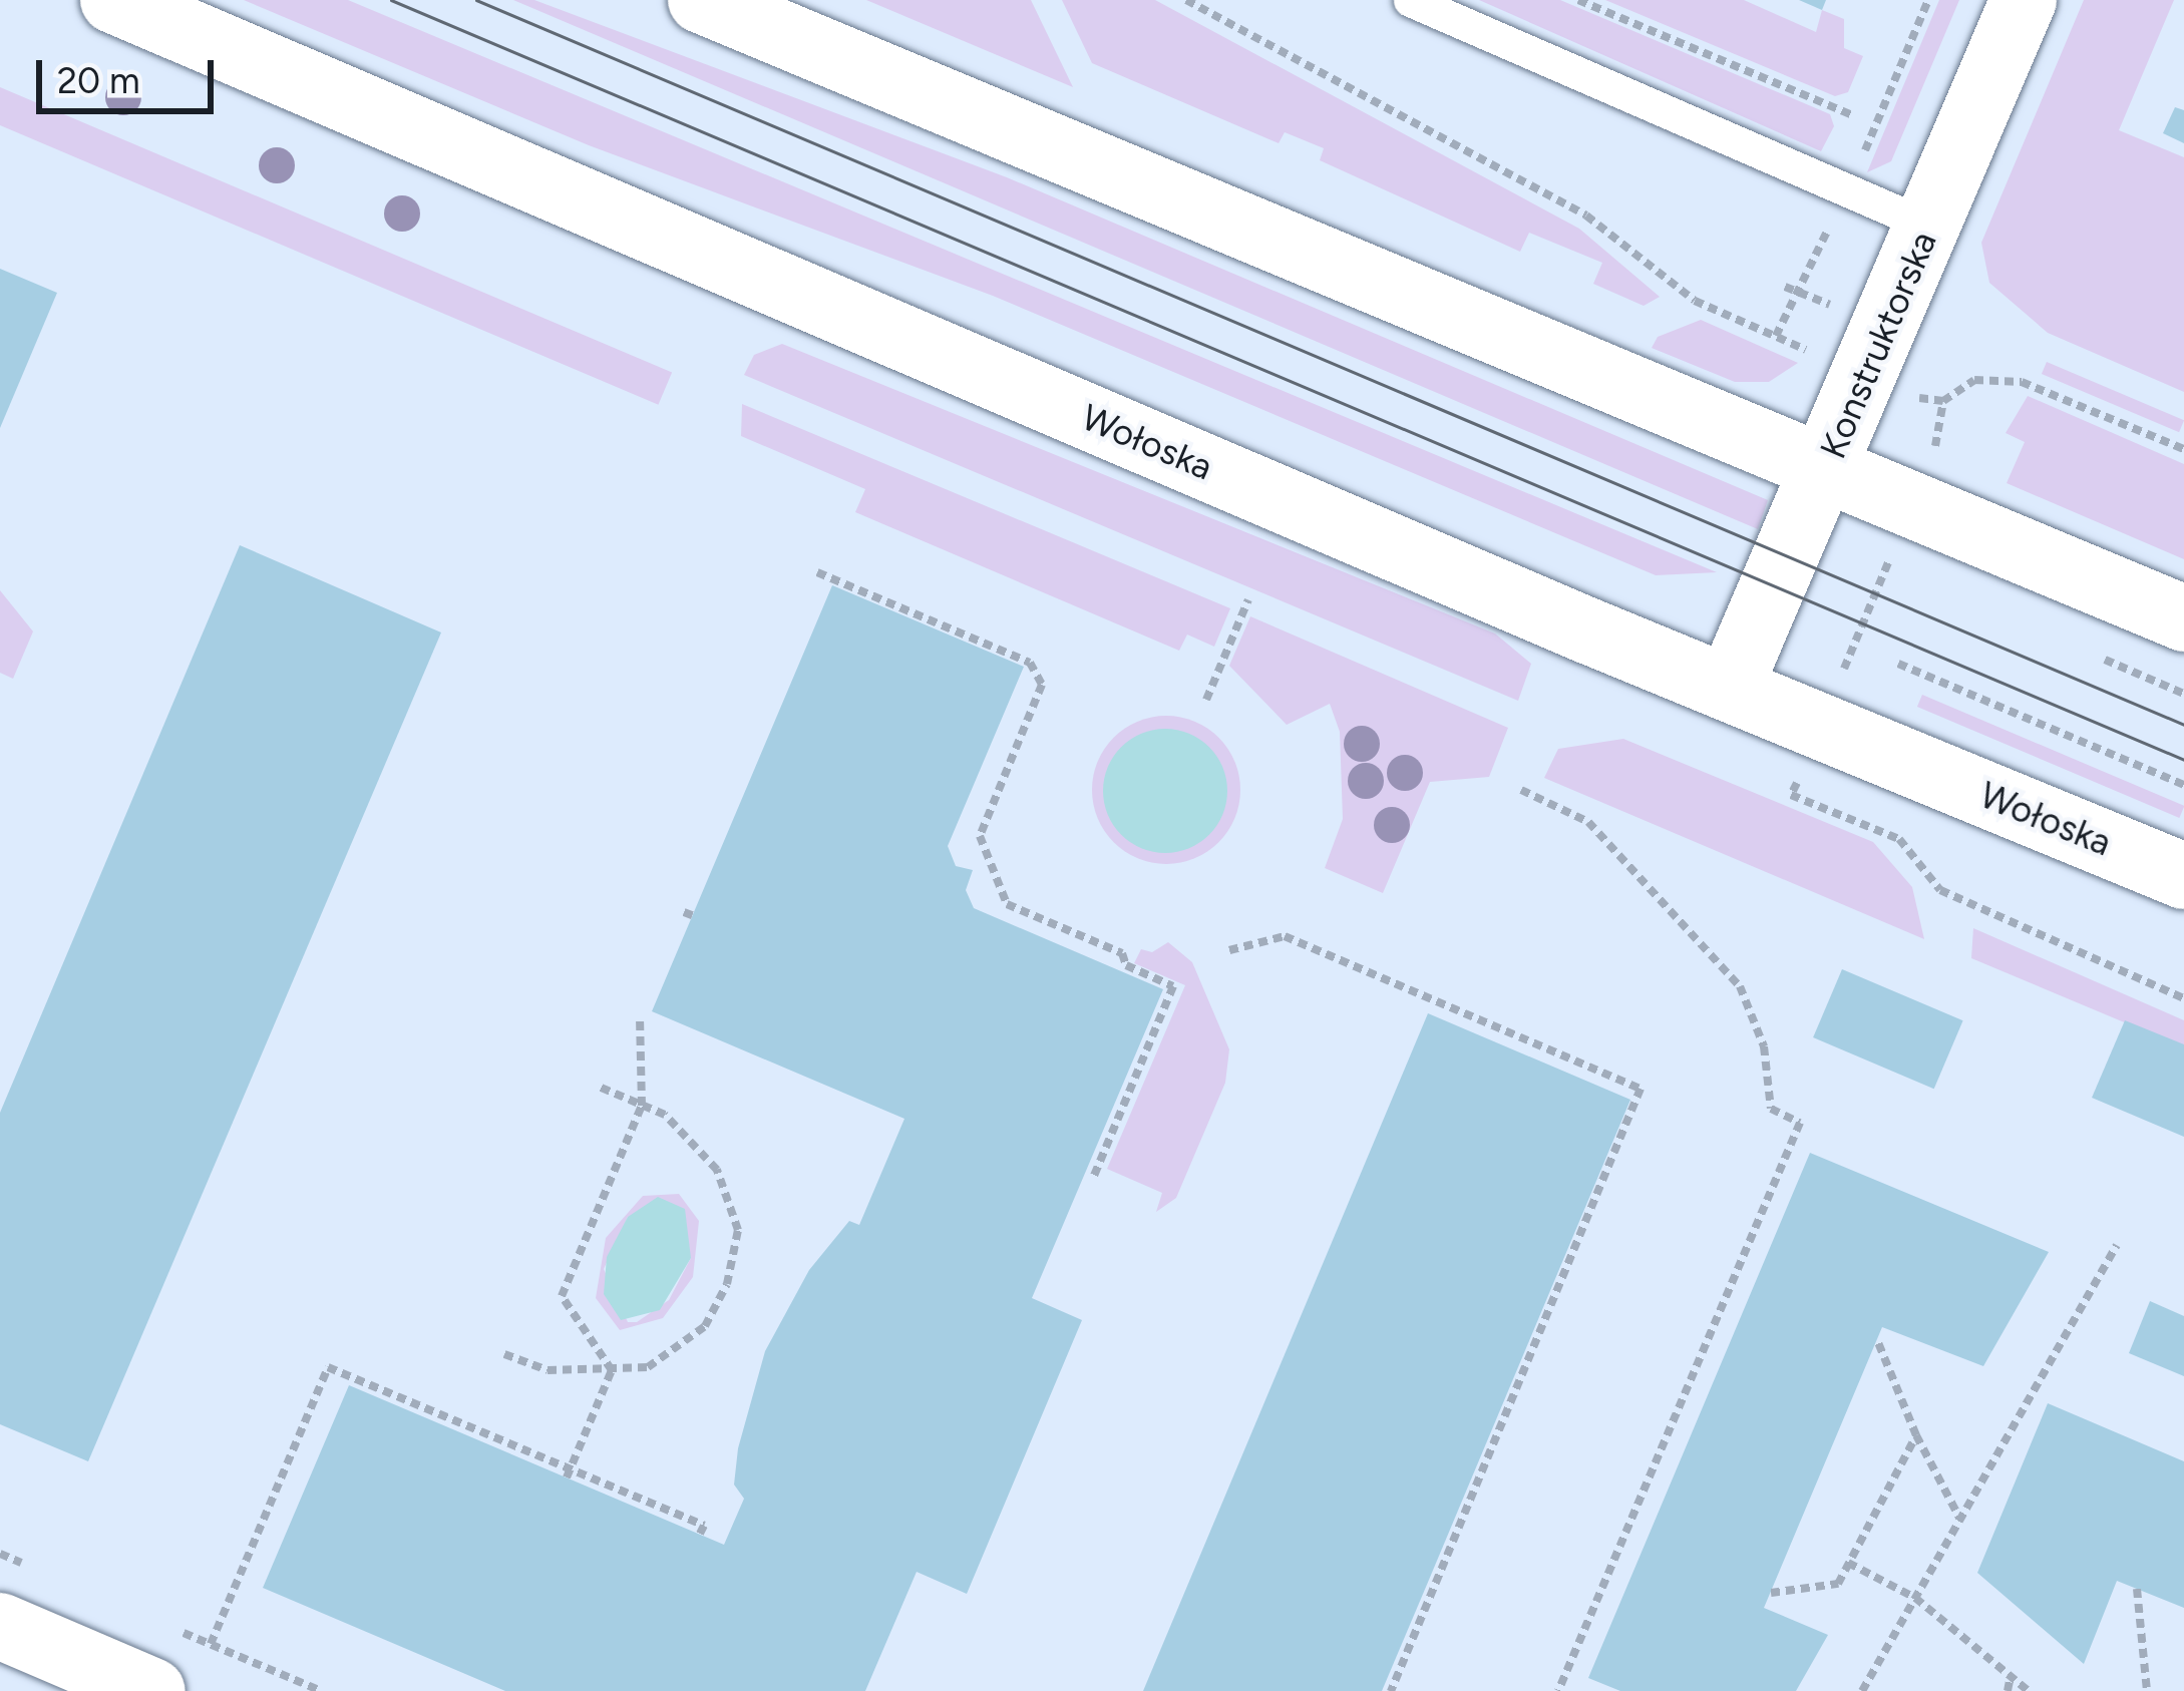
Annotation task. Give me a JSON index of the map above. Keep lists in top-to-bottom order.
{
  "streets": {
    "main road": ["Konstruktorska", "Wołoska"]
  },
  "crossings": [
    ["Konstruktorska", "Wołoska"]
  ],
  "scale_bar": "20 m"
}
